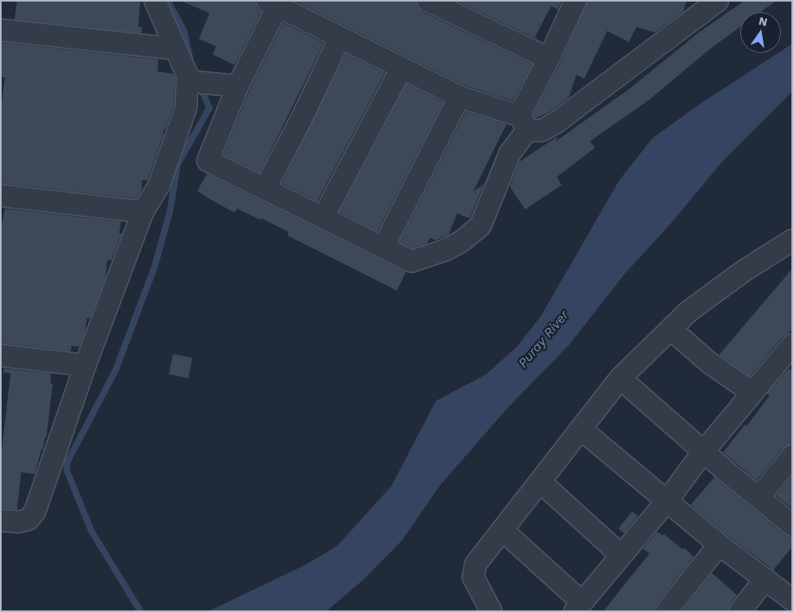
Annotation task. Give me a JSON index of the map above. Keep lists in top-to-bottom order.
{
  "water": ["Puray River"],
  "north": "top"
}
